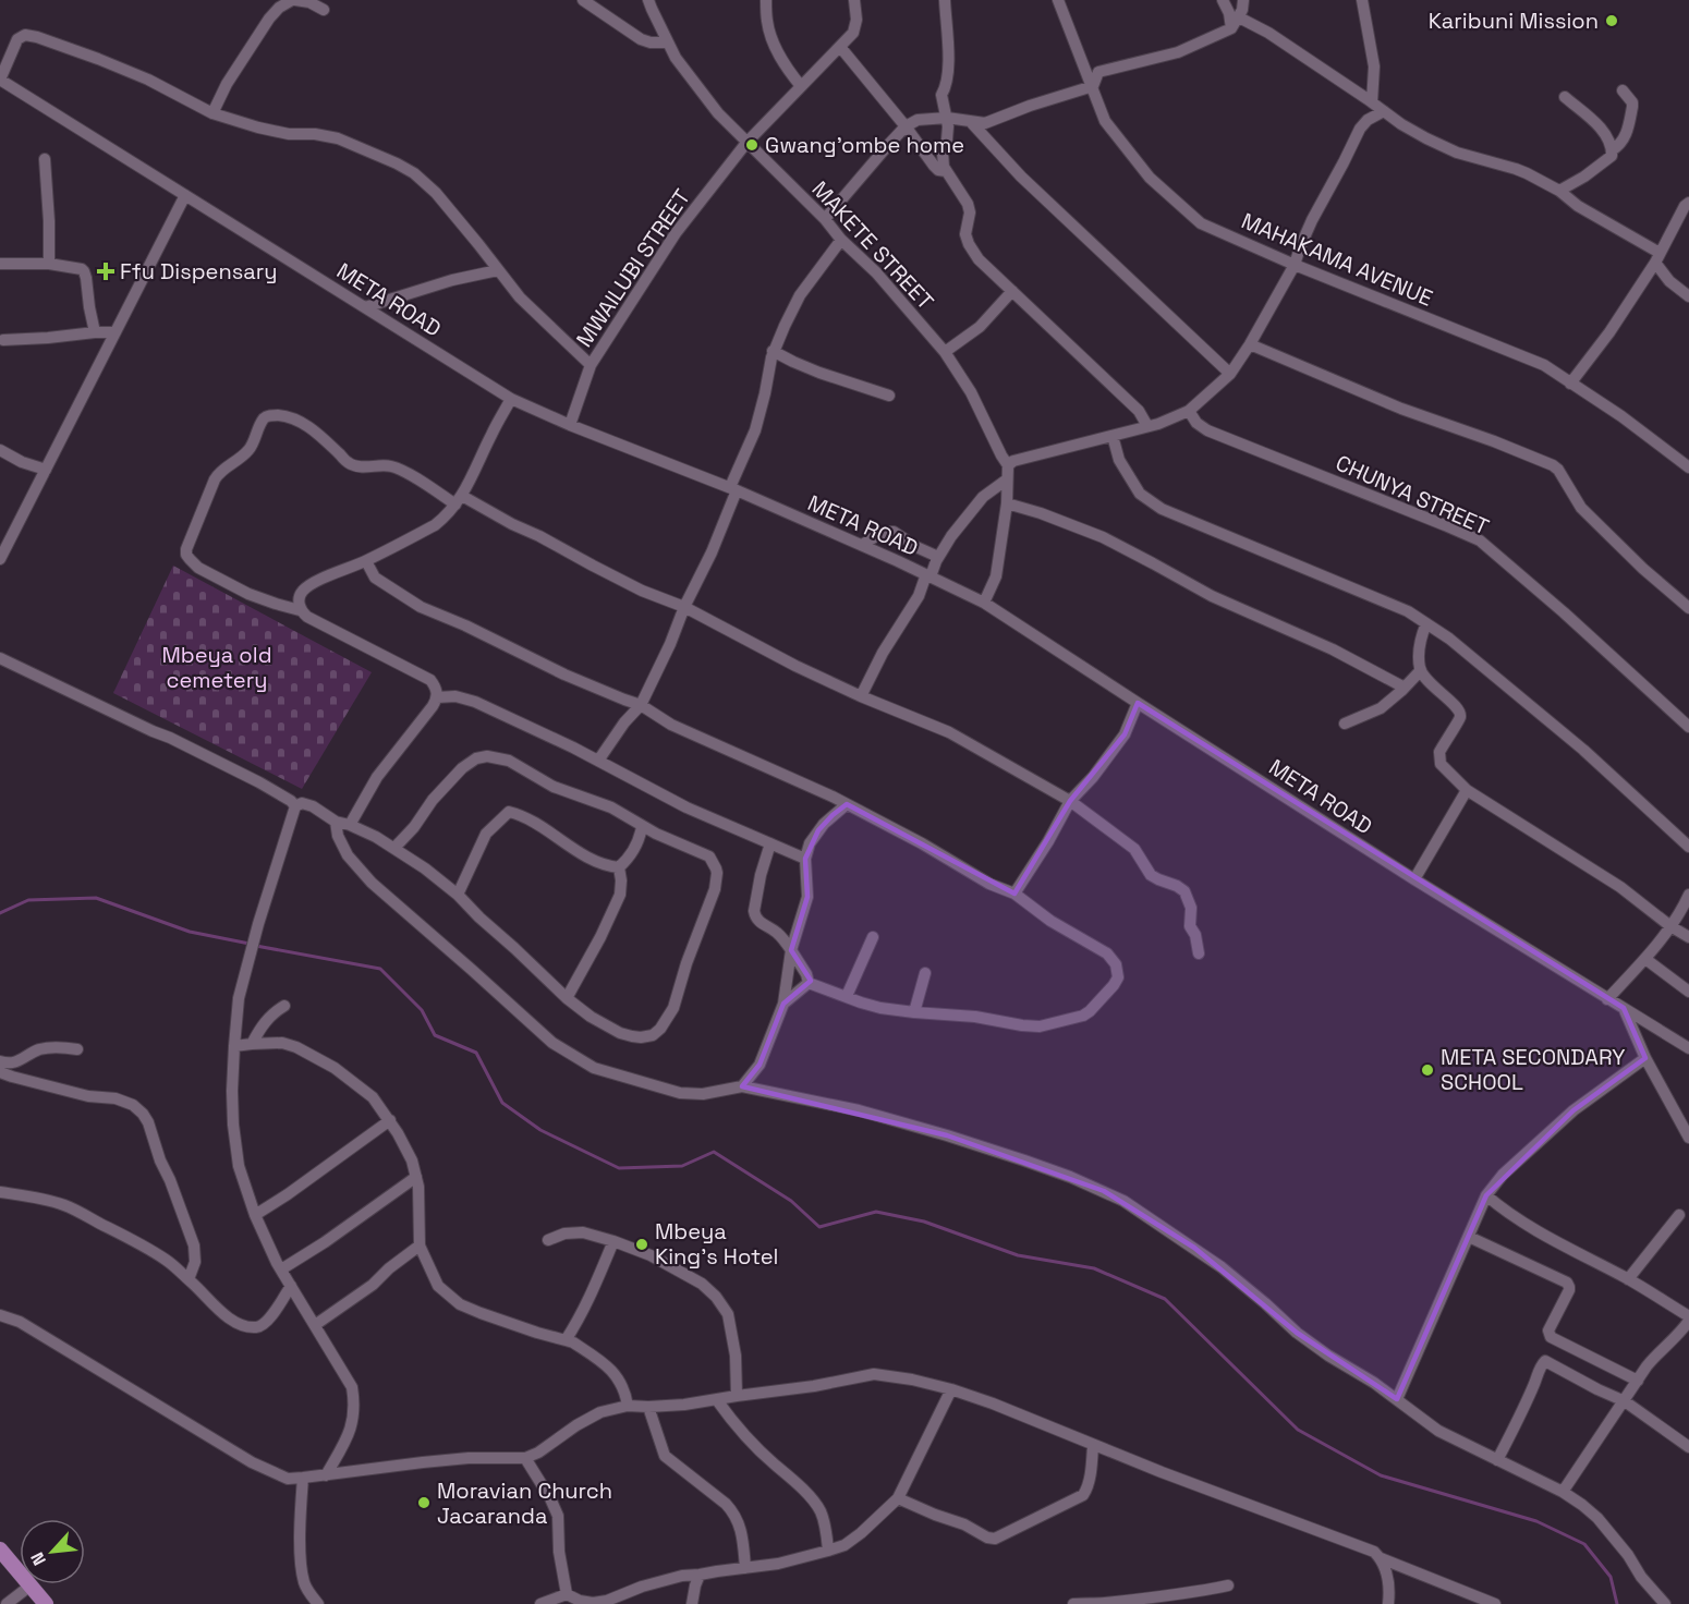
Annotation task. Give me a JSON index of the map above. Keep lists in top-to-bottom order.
{
  "streets": {
    "street": [
      "MAKETE STREET",
      "MAHAKAMA AVENUE",
      "MWAILUBI STREET",
      "META ROAD",
      "CHUNYA STREET"
    ]
  },
  "crossings": [
    ["MAKETE STREET", "MWAILUBI STREET"],
    ["MWAILUBI STREET", "META ROAD"]
  ],
  "parks": ["Mbeya old cemetery"],
  "places": {
    "other": [
      "Karibuni Mission",
      "Gwang'ombe home",
      "META SECONDARY SCHOOL",
      "Mbeya King's Hotel",
      "Moravian Church Jacaranda"
    ],
    "health": ["Ffu Dispensary"]
  },
  "north": "bottom left"
}
